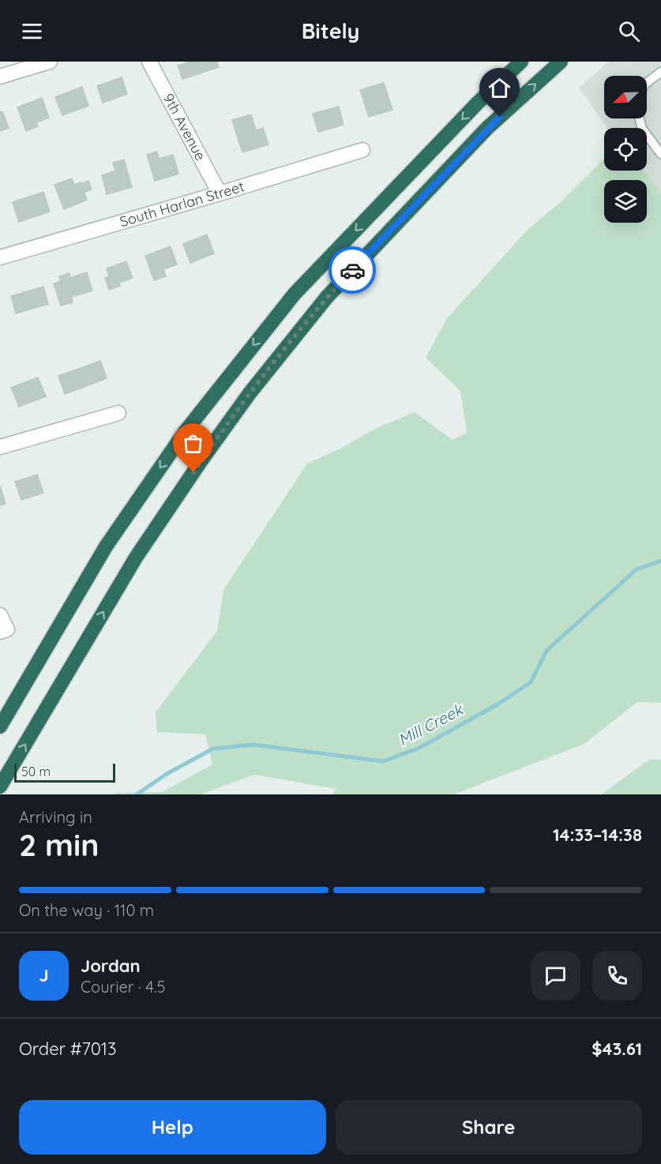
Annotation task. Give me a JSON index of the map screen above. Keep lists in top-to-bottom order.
{
  "streets": {
    "street": ["9th Avenue", "South Harlan Street"]
  },
  "crossings": [
    ["9th Avenue", "South Harlan Street"]
  ],
  "water": ["Mill Creek"],
  "scale_bar": "50 m",
  "north": "bottom left",
  "page": {
    "header": "Bitely",
    "scale": "50 m",
    "heading": ["2 min", "Arriving in", "14:33–14:38"],
    "panel": [
      "Jordan",
      "Courier · 4.5",
      "Order #7013",
      "$43.61"
    ],
    "bar": "On the way · 110 m",
    "round": "J",
    "buttons": ["Help", "Share"]
  }
}
